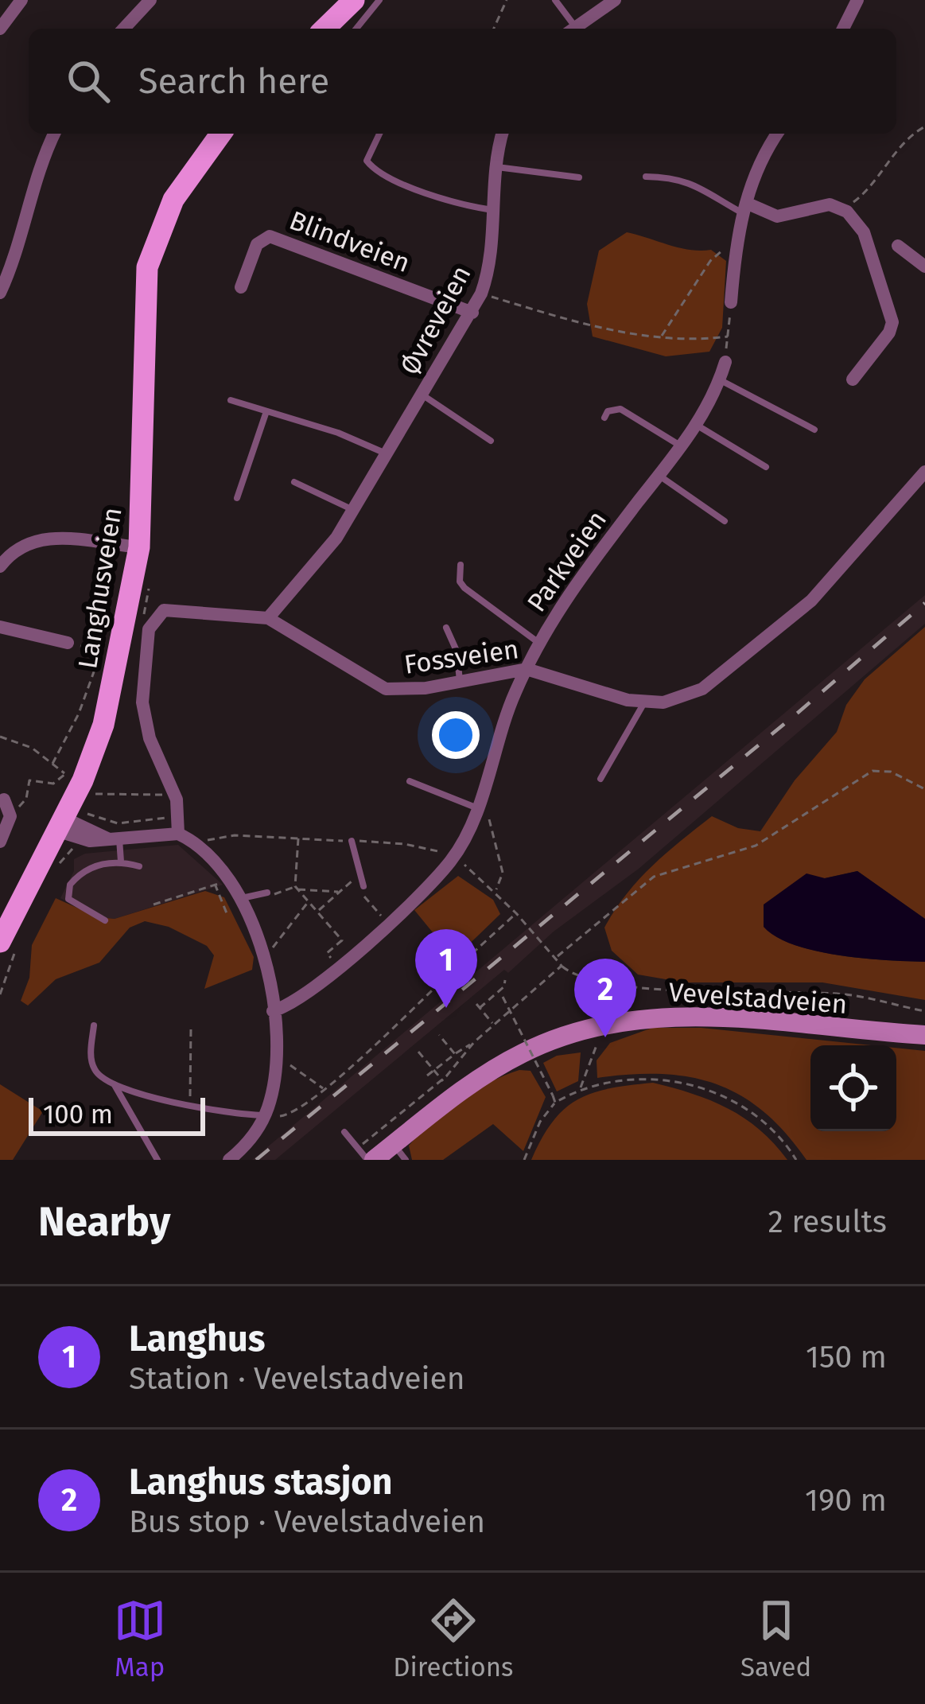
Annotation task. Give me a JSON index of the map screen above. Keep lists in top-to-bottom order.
{
  "streets": {
    "main road": ["Langhusveien", "Vevelstadveien"],
    "street": [
      "Blindveien",
      "Øvreveien",
      "Parkveien",
      "Fossveien"
    ]
  },
  "crossings": [
    ["Blindveien", "Øvreveien"],
    ["Øvreveien", "Fossveien"],
    ["Parkveien", "Fossveien"]
  ],
  "scale_bar": "100 m",
  "page": {
    "search": "Search here",
    "pins": ["1", "2"],
    "scale": "100 m",
    "heading": ["Nearby", "2 results"],
    "list": [
      {
        "mark": "1",
        "name": "Langhus",
        "note": "Station · Vevelstadveien",
        "value": "150 m"
      },
      {
        "mark": "2",
        "name": "Langhus stasjon",
        "note": "Bus stop · Vevelstadveien",
        "value": "190 m"
      }
    ],
    "nav": ["Map", "Directions", "Saved"]
  }
}
